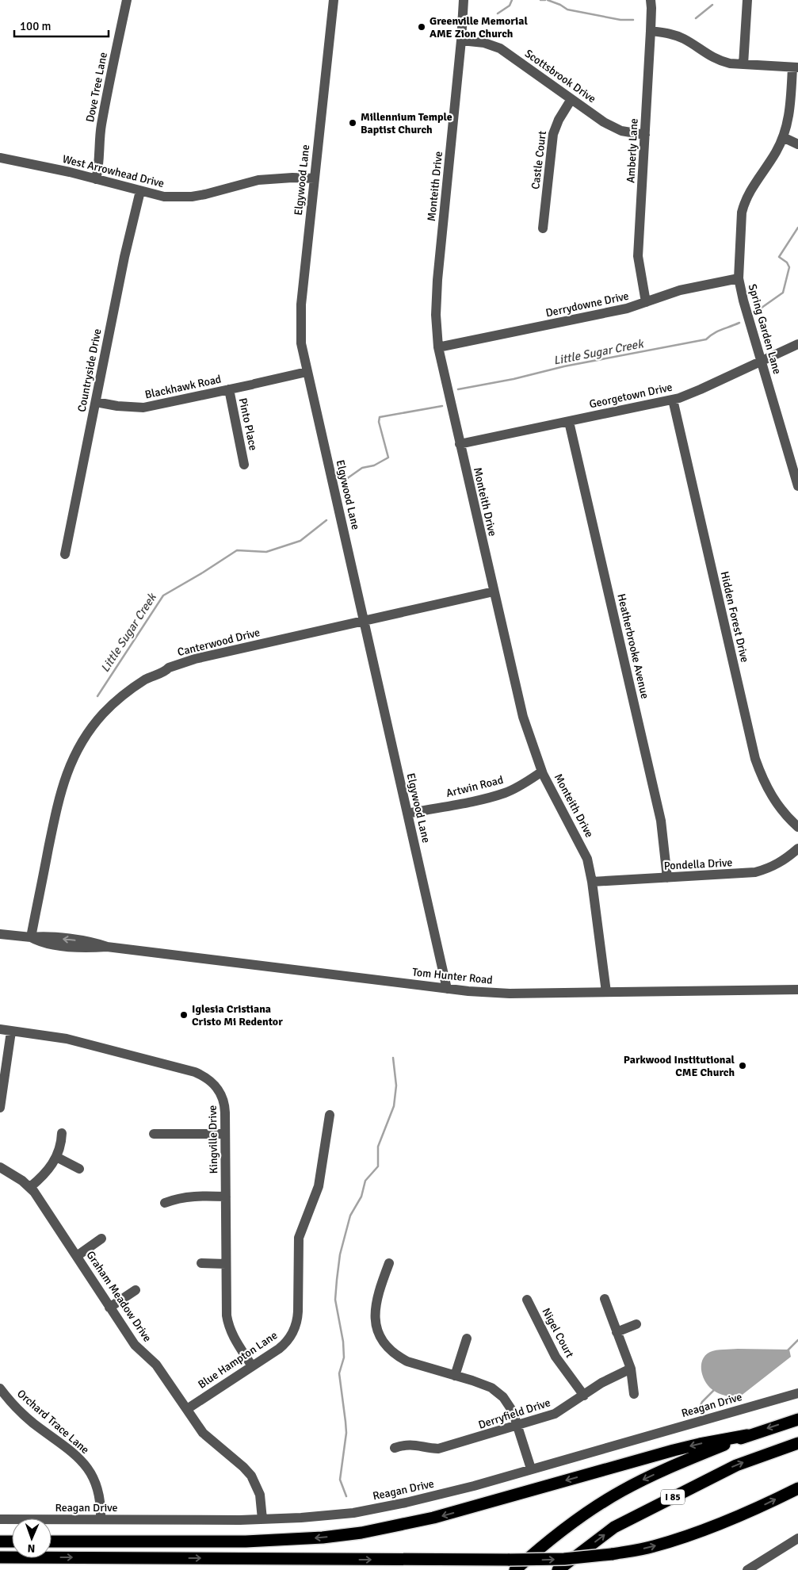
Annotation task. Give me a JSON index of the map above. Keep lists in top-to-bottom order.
{
  "streets": {
    "highway": ["I 85"],
    "street": [
      "Scottsbrook Drive",
      "Dove Tree Lane",
      "Amberly Lane",
      "Castle Court",
      "West Arrowhead Drive",
      "Elgywood Lane",
      "Monteith Drive",
      "Derrydowne Drive",
      "Spring Garden Lane",
      "Countryside Drive",
      "Blackhawk Road",
      "Georgetown Drive",
      "Pinto Place",
      "Hidden Forest Drive",
      "Canterwood Drive",
      "Heatherbrooke Avenue",
      "Artwin Road",
      "Pondella Drive",
      "Tom Hunter Road",
      "Kingville Drive",
      "Graham Meadow Drive",
      "Nigel Court",
      "Blue Hampton Lane",
      "Reagan Drive",
      "Derryfield Drive",
      "Orchard Trace Lane"
    ]
  },
  "crossings": [
    ["Scottsbrook Drive", "Amberly Lane"],
    ["Scottsbrook Drive", "Castle Court"],
    ["Scottsbrook Drive", "Monteith Drive"],
    ["Dove Tree Lane", "West Arrowhead Drive"],
    ["Amberly Lane", "Derrydowne Drive"],
    ["West Arrowhead Drive", "Elgywood Lane"],
    ["West Arrowhead Drive", "Countryside Drive"],
    ["Elgywood Lane", "Blackhawk Road"],
    ["Elgywood Lane", "Canterwood Drive"],
    ["Elgywood Lane", "Artwin Road"],
    ["Elgywood Lane", "Tom Hunter Road"],
    ["Monteith Drive", "Derrydowne Drive"],
    ["Monteith Drive", "Georgetown Drive"],
    ["Monteith Drive", "Canterwood Drive"],
    ["Monteith Drive", "Artwin Road"],
    ["Monteith Drive", "Pondella Drive"],
    ["Monteith Drive", "Tom Hunter Road"],
    ["Derrydowne Drive", "Spring Garden Lane"],
    ["Spring Garden Lane", "Georgetown Drive"],
    ["Countryside Drive", "Blackhawk Road"],
    ["Blackhawk Road", "Pinto Place"],
    ["Georgetown Drive", "Hidden Forest Drive"],
    ["Georgetown Drive", "Heatherbrooke Avenue"],
    ["Canterwood Drive", "Tom Hunter Road"],
    ["Heatherbrooke Avenue", "Pondella Drive"],
    ["Kingville Drive", "Blue Hampton Lane"],
    ["Graham Meadow Drive", "Blue Hampton Lane"],
    ["Graham Meadow Drive", "Reagan Drive"],
    ["Nigel Court", "Derryfield Drive"],
    ["Reagan Drive", "Orchard Trace Lane"]
  ],
  "water": ["Little Sugar Creek"],
  "places": [
    "Greenville Memorial AME Zion Church",
    "Millennium Temple Baptist Church",
    "Iglesia Cristiana Cristo Mi Redentor",
    "Parkwood Institutional CME Church"
  ],
  "scale_bar": "100 m",
  "north": "bottom"
}
